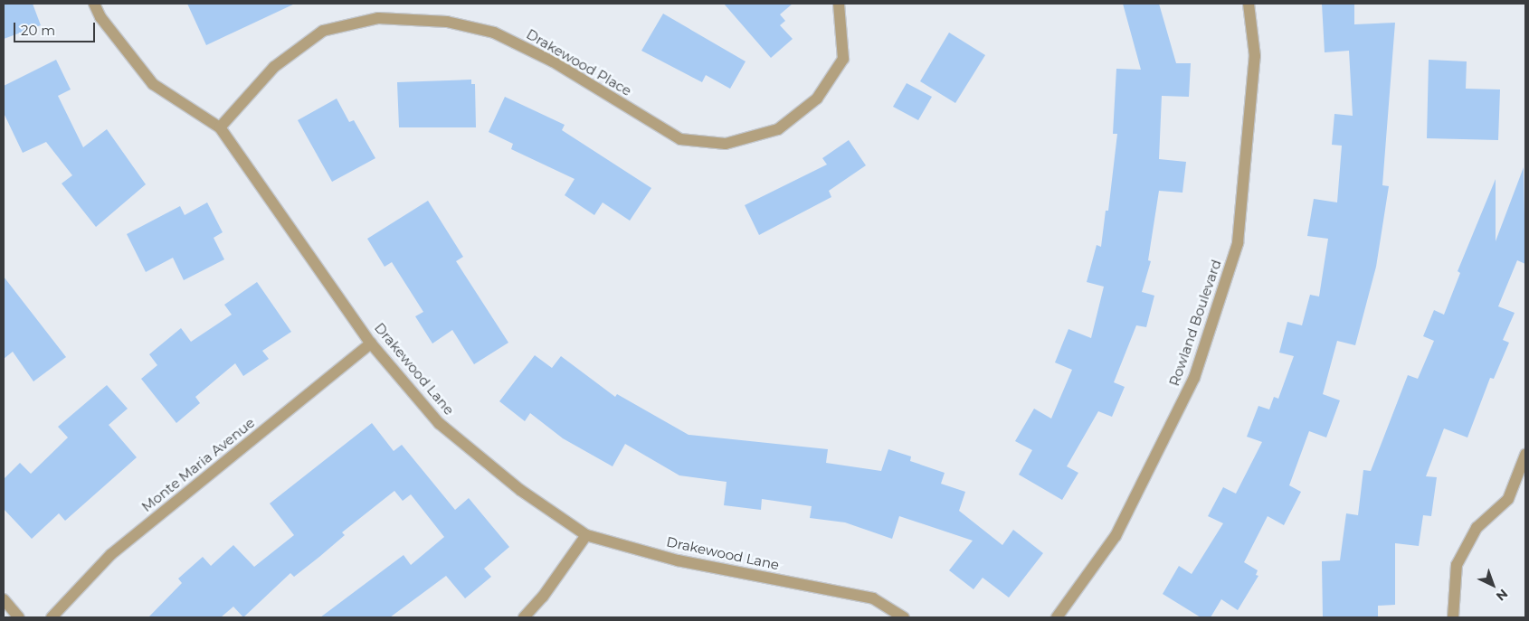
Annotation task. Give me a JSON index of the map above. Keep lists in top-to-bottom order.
{
  "streets": {
    "street": [
      "Drakewood Place",
      "Rowland Boulevard",
      "Drakewood Lane",
      "Monte Maria Avenue"
    ]
  },
  "crossings": [
    ["Drakewood Place", "Drakewood Lane"],
    ["Drakewood Lane", "Monte Maria Avenue"]
  ],
  "scale_bar": "20 m",
  "north": "bottom right"
}
